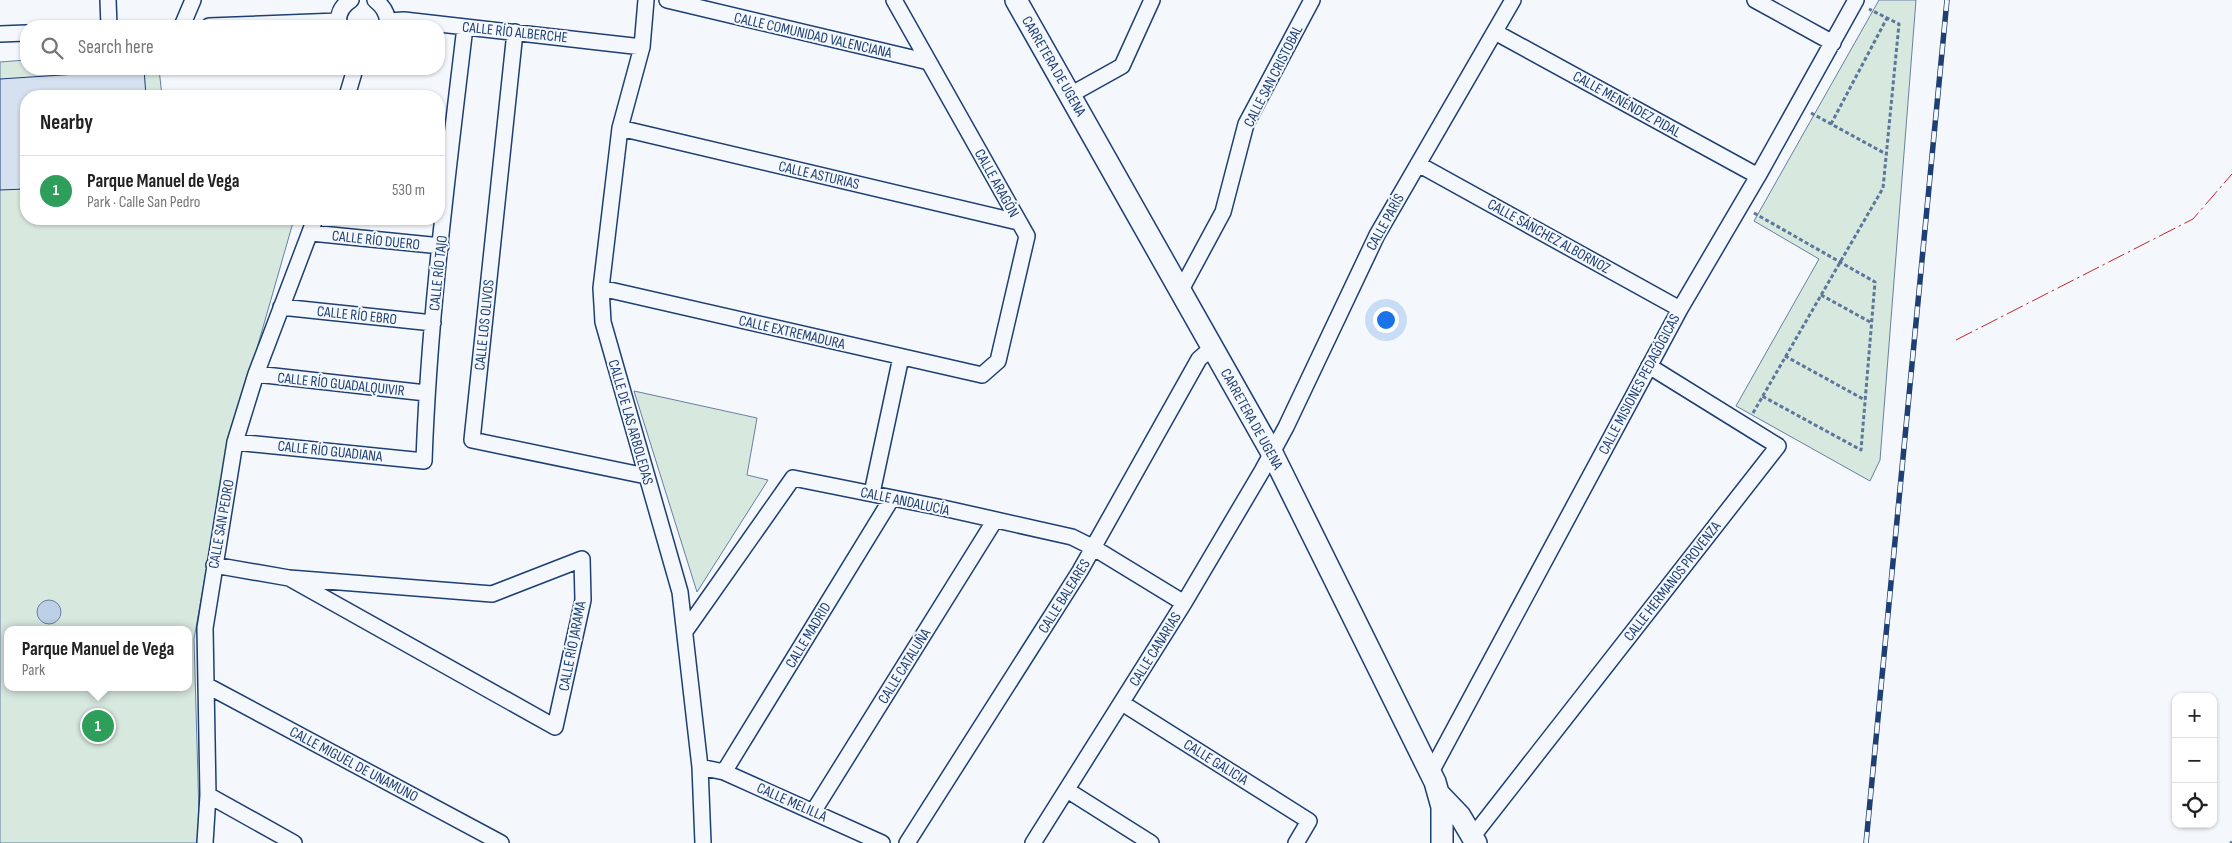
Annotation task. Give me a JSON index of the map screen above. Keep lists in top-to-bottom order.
{
  "streets": {
    "main road": ["CARRETERA DE UGENA"],
    "street": [
      "CALLE RÍO ALBERCHE",
      "CALLE COMUNIDAD VALENCIANA",
      "CALLE SAN CRISTOBAL",
      "CALLE MENÉNDEZ PIDAL",
      "CALLE ASTURIAS",
      "CALLE ARAGÓN",
      "CALLE PARÍS",
      "CALLE SÁNCHEZ ALBORNOZ",
      "CALLE RÍO DUERO",
      "CALLE RÍO TAJO",
      "CALLE RÍO EBRO",
      "CALLE LOS OLIVOS",
      "CALLE EXTREMADURA",
      "CALLE RÍO GUADALQUIVIR",
      "CALLE MISIONES PEDAGÓGICAS",
      "CALLE DE LAS ARBOLEDAS",
      "CALLE RÍO GUADIANA",
      "CALLE ANDALUCÍA",
      "CALLE SAN PEDRO",
      "CALLE HERMANOS PROVENZA",
      "CALLE BALEARES",
      "CALLE MADRID",
      "CALLE RÍO JARAMA",
      "CALLE CANARIAS",
      "CALLE CATALUÑA",
      "CALLE GALICIA",
      "CALLE MIGUEL DE UNAMUNO",
      "CALLE MELILLA"
    ]
  },
  "crossings": [
    ["CALLE RÍO ALBERCHE", "CALLE RÍO TAJO"],
    ["CALLE RÍO ALBERCHE", "CALLE LOS OLIVOS"],
    ["CALLE RÍO ALBERCHE", "CALLE DE LAS ARBOLEDAS"],
    ["CALLE COMUNIDAD VALENCIANA", "CALLE ARAGÓN"],
    ["CARRETERA DE UGENA", "CALLE SAN CRISTOBAL"],
    ["CARRETERA DE UGENA", "CALLE PARÍS"],
    ["CARRETERA DE UGENA", "CALLE MISIONES PEDAGÓGICAS"],
    ["CARRETERA DE UGENA", "CALLE HERMANOS PROVENZA"],
    ["CARRETERA DE UGENA", "CALLE BALEARES"],
    ["CARRETERA DE UGENA", "CALLE CANARIAS"],
    ["CALLE MENÉNDEZ PIDAL", "CALLE PARÍS"],
    ["CALLE MENÉNDEZ PIDAL", "CALLE MISIONES PEDAGÓGICAS"],
    ["CALLE ASTURIAS", "CALLE ARAGÓN"],
    ["CALLE ASTURIAS", "CALLE DE LAS ARBOLEDAS"],
    ["CALLE ARAGÓN", "CALLE EXTREMADURA"],
    ["CALLE PARÍS", "CALLE SÁNCHEZ ALBORNOZ"],
    ["CALLE PARÍS", "CALLE CANARIAS"],
    ["CALLE SÁNCHEZ ALBORNOZ", "CALLE MISIONES PEDAGÓGICAS"],
    ["CALLE RÍO DUERO", "CALLE RÍO TAJO"],
    ["CALLE RÍO DUERO", "CALLE SAN PEDRO"],
    ["CALLE RÍO TAJO", "CALLE RÍO EBRO"],
    ["CALLE RÍO TAJO", "CALLE RÍO GUADALQUIVIR"],
    ["CALLE RÍO TAJO", "CALLE RÍO GUADIANA"],
    ["CALLE RÍO EBRO", "CALLE SAN PEDRO"],
    ["CALLE LOS OLIVOS", "CALLE DE LAS ARBOLEDAS"],
    ["CALLE EXTREMADURA", "CALLE DE LAS ARBOLEDAS"],
    ["CALLE RÍO GUADALQUIVIR", "CALLE SAN PEDRO"],
    ["CALLE MISIONES PEDAGÓGICAS", "CALLE HERMANOS PROVENZA"],
    ["CALLE DE LAS ARBOLEDAS", "CALLE ANDALUCÍA"],
    ["CALLE DE LAS ARBOLEDAS", "CALLE MELILLA"],
    ["CALLE RÍO GUADIANA", "CALLE SAN PEDRO"],
    ["CALLE ANDALUCÍA", "CALLE BALEARES"],
    ["CALLE ANDALUCÍA", "CALLE MADRID"],
    ["CALLE ANDALUCÍA", "CALLE CANARIAS"],
    ["CALLE ANDALUCÍA", "CALLE CATALUÑA"],
    ["CALLE SAN PEDRO", "CALLE RÍO JARAMA"],
    ["CALLE SAN PEDRO", "CALLE MIGUEL DE UNAMUNO"],
    ["CALLE MADRID", "CALLE MELILLA"],
    ["CALLE CANARIAS", "CALLE GALICIA"],
    ["CALLE CATALUÑA", "CALLE MELILLA"]
  ],
  "page": {
    "search": "Search here",
    "heading": "Nearby",
    "list": [
      {
        "mark": "1",
        "name": "Parque Manuel de Vega",
        "note": "Park · Calle San Pedro",
        "value": "530 m"
      }
    ],
    "popup": ["Parque Manuel de Vega", "Park"],
    "map_buttons": ["+", "−"],
    "pins": "1"
  }
}
